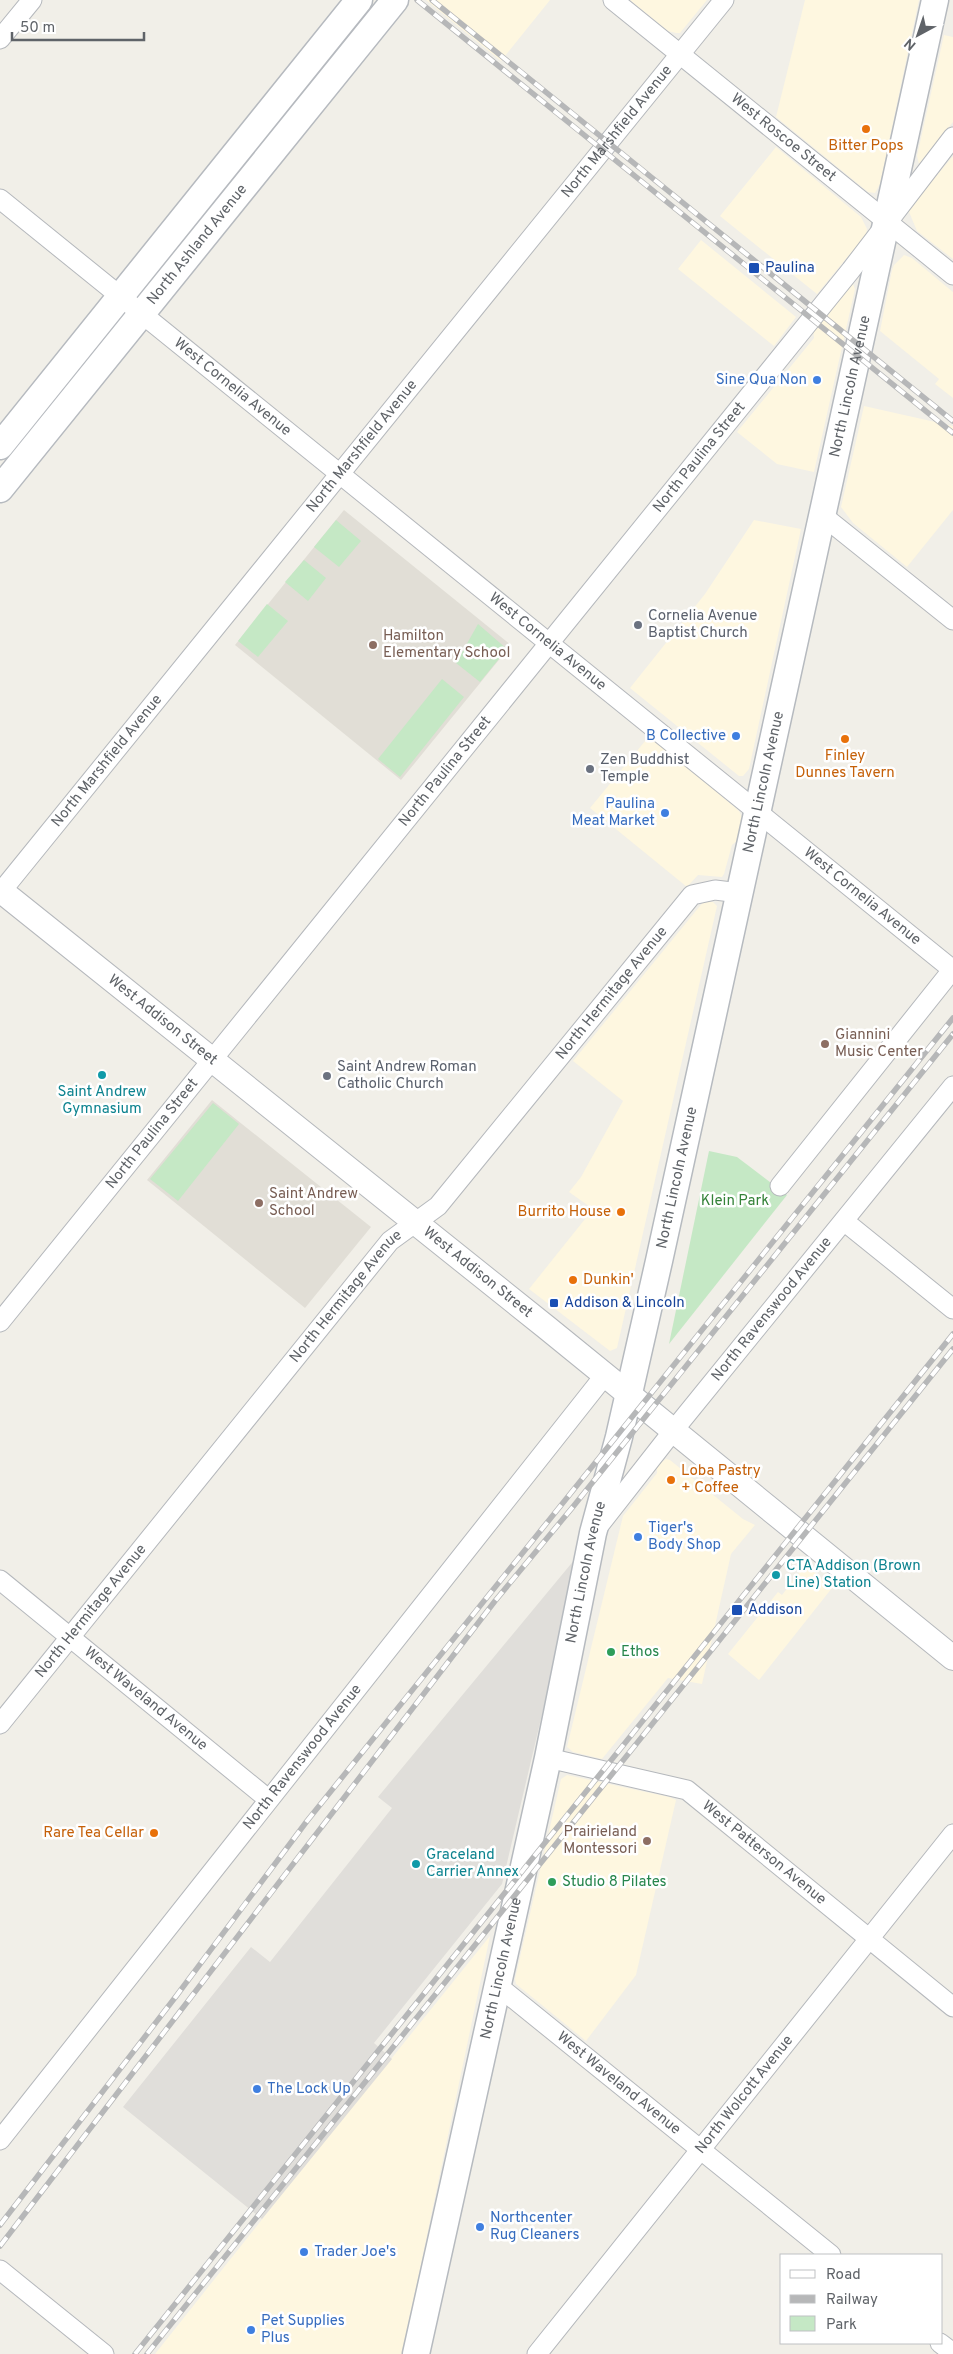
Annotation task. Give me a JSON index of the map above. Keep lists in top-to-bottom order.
{
  "streets": {
    "main road": ["North Ashland Avenue", "North Lincoln Avenue"],
    "street": [
      "North Marshfield Avenue",
      "West Roscoe Street",
      "West Cornelia Avenue",
      "North Paulina Street",
      "North Hermitage Avenue",
      "West Addison Street",
      "North Ravenswood Avenue",
      "West Waveland Avenue",
      "West Patterson Avenue",
      "North Wolcott Avenue"
    ]
  },
  "crossings": [
    ["North Marshfield Avenue", "West Roscoe Street"],
    ["North Marshfield Avenue", "West Cornelia Avenue"],
    ["North Marshfield Avenue", "West Addison Street"],
    ["West Roscoe Street", "North Lincoln Avenue"],
    ["West Roscoe Street", "North Paulina Street"],
    ["North Ashland Avenue", "West Cornelia Avenue"],
    ["North Lincoln Avenue", "West Cornelia Avenue"],
    ["North Lincoln Avenue", "North Paulina Street"],
    ["North Lincoln Avenue", "North Hermitage Avenue"],
    ["North Lincoln Avenue", "West Addison Street"],
    ["North Lincoln Avenue", "North Ravenswood Avenue"],
    ["North Lincoln Avenue", "West Waveland Avenue"],
    ["North Lincoln Avenue", "West Patterson Avenue"],
    ["West Cornelia Avenue", "North Paulina Street"],
    ["North Paulina Street", "West Addison Street"],
    ["North Hermitage Avenue", "West Addison Street"],
    ["North Hermitage Avenue", "West Waveland Avenue"],
    ["West Addison Street", "North Ravenswood Avenue"],
    ["North Ravenswood Avenue", "West Waveland Avenue"],
    ["West Waveland Avenue", "North Wolcott Avenue"],
    ["West Patterson Avenue", "North Wolcott Avenue"]
  ],
  "parks": ["Klein Park"],
  "places": {
    "other": [
      "Bitter Pops",
      "Sine Qua Non",
      "Cornelia Avenue Baptist Church",
      "Hamilton Elementary School",
      "B Collective",
      "Finley Dunnes Tavern",
      "Zen Buddhist Temple",
      "Paulina Meat Market",
      "Giannini Music Center",
      "Saint Andrew Gymnasium",
      "Saint Andrew Roman Catholic Church",
      "Saint Andrew School",
      "Burrito House",
      "Dunkin'",
      "Loba Pastry + Coffee",
      "Tiger's Body Shop",
      "CTA Addison (Brown Line) Station",
      "Ethos",
      "Rare Tea Cellar",
      "Prairieland Montessori",
      "Graceland Carrier Annex",
      "Studio 8 Pilates",
      "The Lock Up",
      "Northcenter Rug Cleaners",
      "Trader Joe's",
      "Pet Supplies Plus"
    ],
    "transit": ["Paulina", "Addison & Lincoln", "Addison"]
  },
  "legend": ["Road", "Railway", "Park"],
  "scale_bar": "50 m",
  "north": "bottom left"
}
